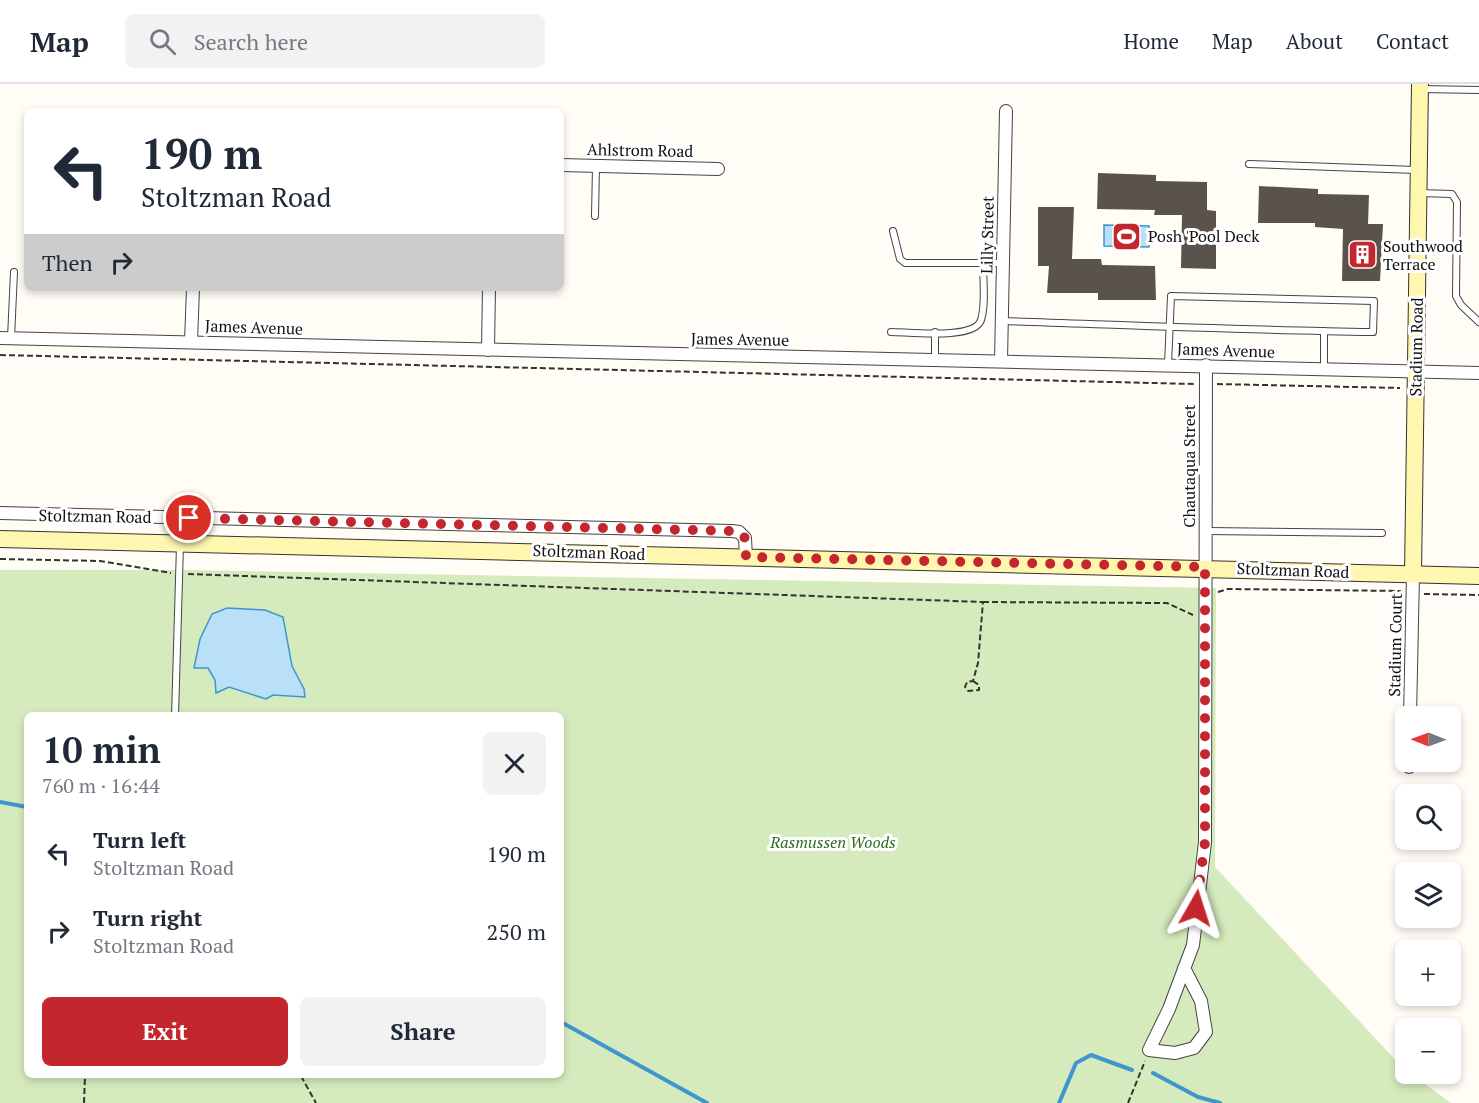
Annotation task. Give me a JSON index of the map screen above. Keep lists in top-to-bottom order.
{
  "streets": {
    "street": [
      "Ahlstrom Road",
      "Lilly Street",
      "James Avenue",
      "Stadium Road",
      "Chautaqua Street",
      "Stoltzman Road",
      "Stadium Court"
    ]
  },
  "crossings": [
    ["Lilly Street", "James Avenue"],
    ["James Avenue", "Stadium Road"],
    ["James Avenue", "Chautaqua Street"],
    ["Stadium Road", "Stoltzman Road"],
    ["Stadium Road", "Stadium Court"],
    ["Chautaqua Street", "Stoltzman Road"],
    ["Stoltzman Road", "Stadium Court"]
  ],
  "parks": ["Rasmussen Woods"],
  "places": {
    "sports": ["Posh 'Pool Deck"],
    "building": ["Southwood Terrace"]
  },
  "north": "left",
  "page": {
    "header": "Map",
    "search": "Search here",
    "nav": [
      "Home",
      "Map",
      "About",
      "Contact"
    ],
    "turn": ["190 m", "Stoltzman Road"],
    "then": "Then",
    "map_buttons": ["+", "−"],
    "heading": ["10 min", "760 m · 16:44"],
    "list": [
      {
        "name": "Turn left",
        "note": "Stoltzman Road",
        "value": "190 m"
      },
      {
        "name": "Turn right",
        "note": "Stoltzman Road",
        "value": "250 m"
      }
    ],
    "buttons": ["Exit", "Share"]
  }
}
